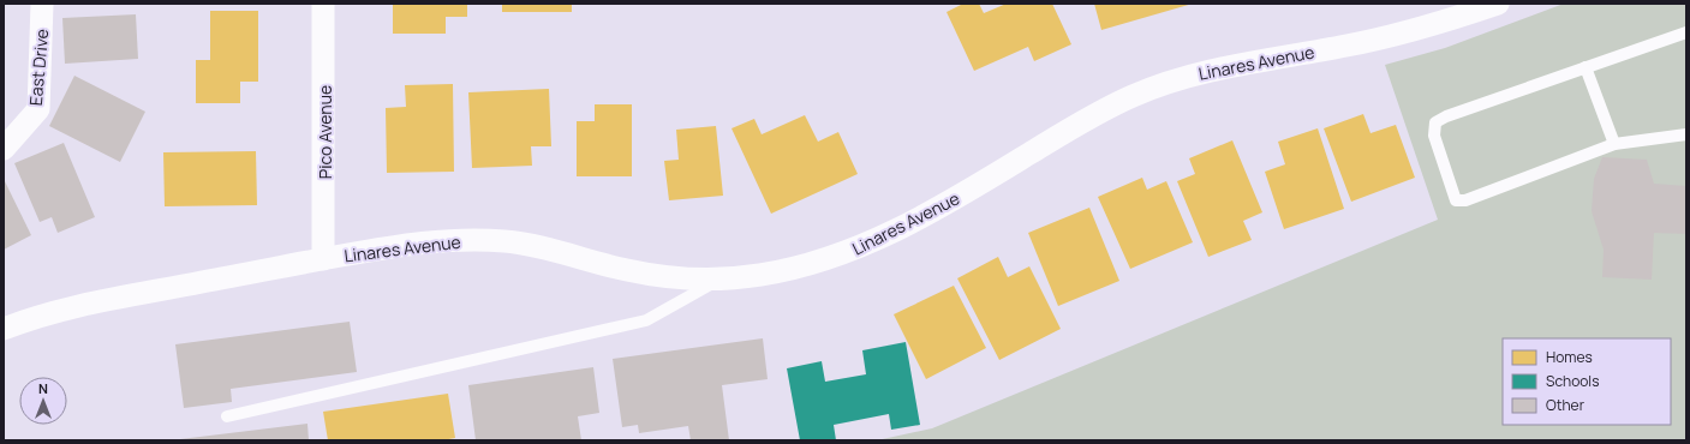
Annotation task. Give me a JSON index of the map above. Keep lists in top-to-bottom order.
{
  "streets": {
    "street": ["Linares Avenue", "East Drive", "Pico Avenue"]
  },
  "crossings": [
    ["Linares Avenue", "Pico Avenue"]
  ],
  "legend": ["Homes", "Schools", "Other"],
  "north": "top"
}
